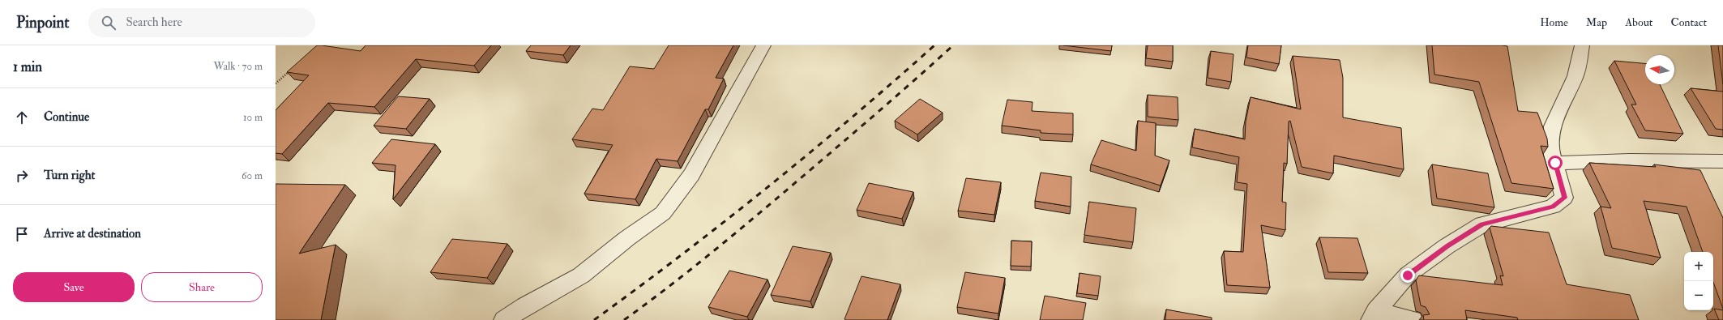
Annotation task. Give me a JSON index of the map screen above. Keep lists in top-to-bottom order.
{
  "north": "left",
  "page": {
    "header": "Pinpoint",
    "search": "Search here",
    "nav": [
      "Home",
      "Map",
      "About",
      "Contact"
    ],
    "heading": ["1 min", "Walk · 70 m"],
    "list": [
      ["Continue", "10 m"],
      ["Turn right", "60 m"],
      "Arrive at destination"
    ],
    "map_buttons": ["+", "−"],
    "buttons": ["Save", "Share"]
  }
}
